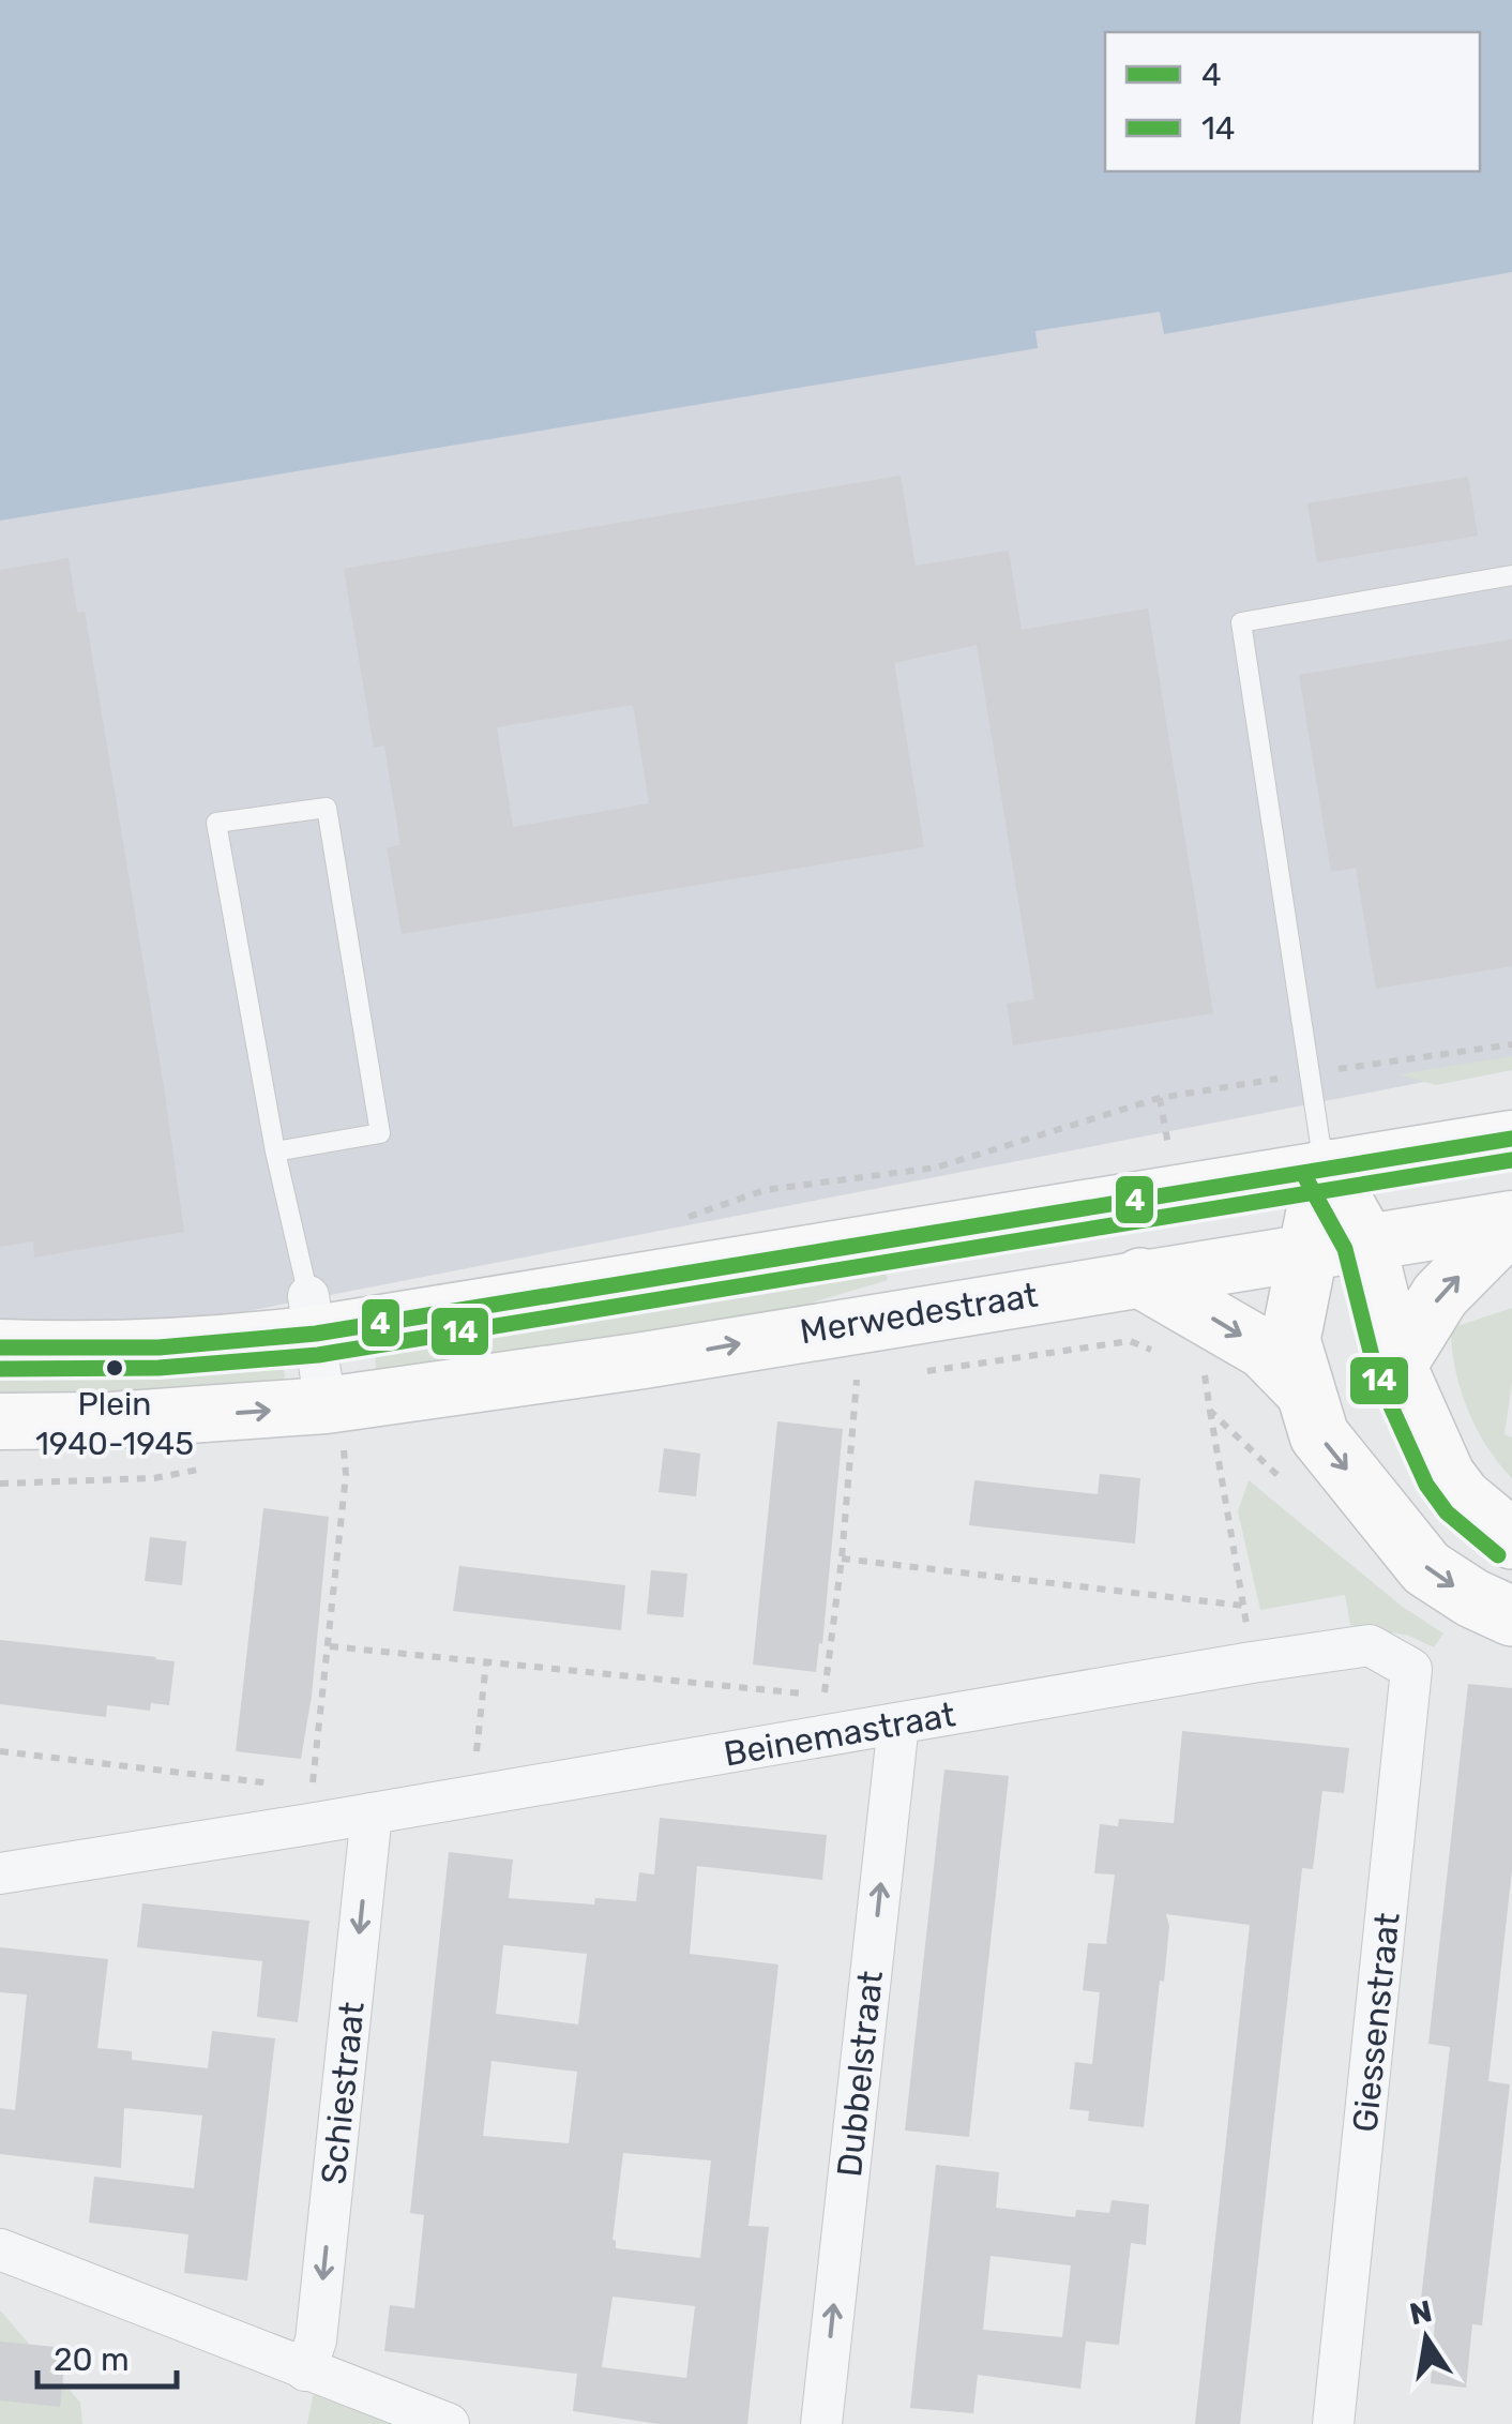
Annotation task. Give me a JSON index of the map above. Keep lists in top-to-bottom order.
{
  "streets": {
    "main road": ["Merwedestraat"],
    "street": [
      "Beinemastraat",
      "Giessenstraat",
      "Dubbelstraat",
      "Schiestraat"
    ]
  },
  "crossings": [
    ["Beinemastraat", "Giessenstraat"],
    ["Beinemastraat", "Dubbelstraat"],
    ["Beinemastraat", "Schiestraat"]
  ],
  "one_way": ["Dubbelstraat", "Schiestraat"],
  "places": ["Plein 1940-1945"],
  "lines": ["transit line 4", "transit line 14"],
  "legend": ["4", "14"],
  "scale_bar": "20 m",
  "north": "top"
}
